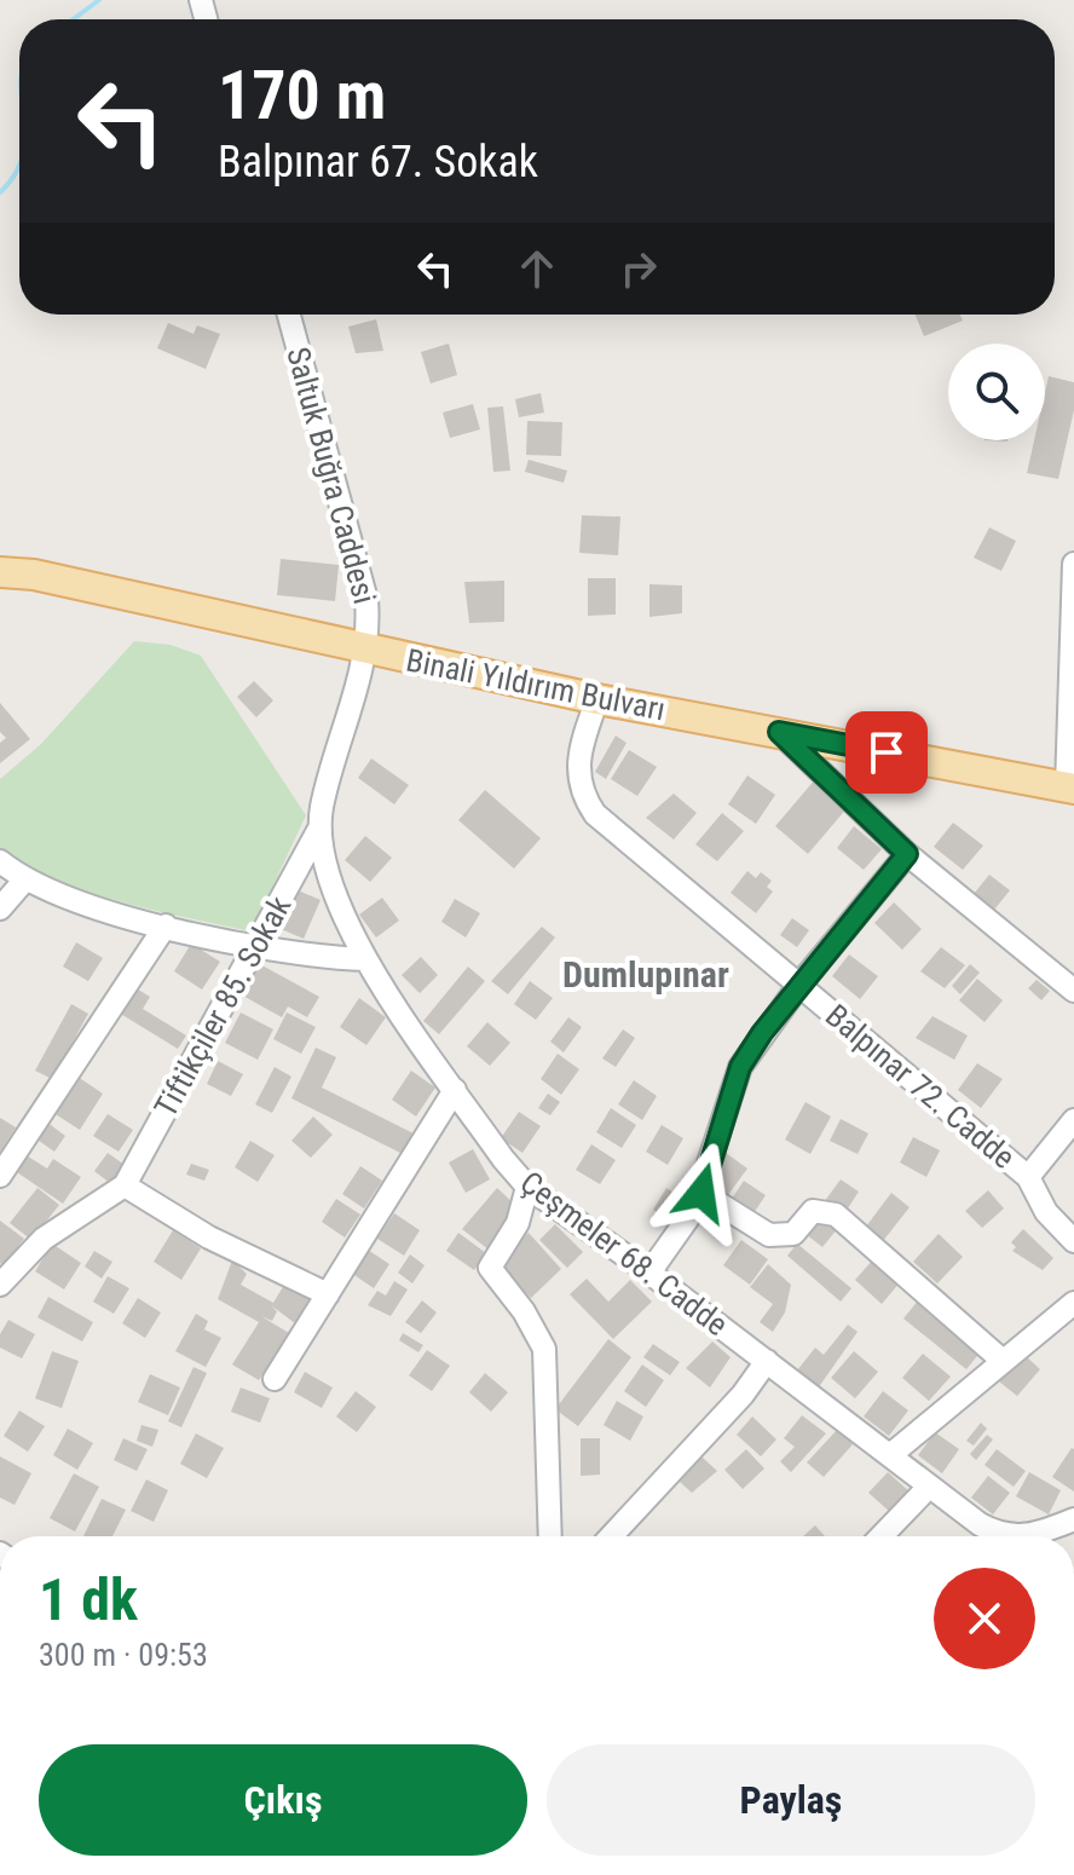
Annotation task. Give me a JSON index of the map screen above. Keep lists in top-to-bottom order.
{
  "streets": {
    "main road": ["Binali Yıldırım Bulvarı"],
    "street": [
      "Saltuk Buğra Caddesi",
      "Tiftikçiler 85. Sokak",
      "Balpınar 72. Cadde",
      "Çeşmeler 68. Cadde"
    ]
  },
  "crossings": [
    ["Saltuk Buğra Caddesi", "Binali Yıldırım Bulvarı"],
    ["Saltuk Buğra Caddesi", "Çeşmeler 68. Cadde"],
    ["Binali Yıldırım Bulvarı", "Balpınar 72. Cadde"],
    ["Binali Yıldırım Bulvarı", "Çeşmeler 68. Cadde"],
    ["Tiftikçiler 85. Sokak", "Çeşmeler 68. Cadde"]
  ],
  "districts": ["Dumlupınar"],
  "page": {
    "turn": ["170 m", "Balpınar 67. Sokak"],
    "heading": ["1 dk", "300 m · 09:53"],
    "buttons": ["Çıkış", "Paylaş"]
  }
}
